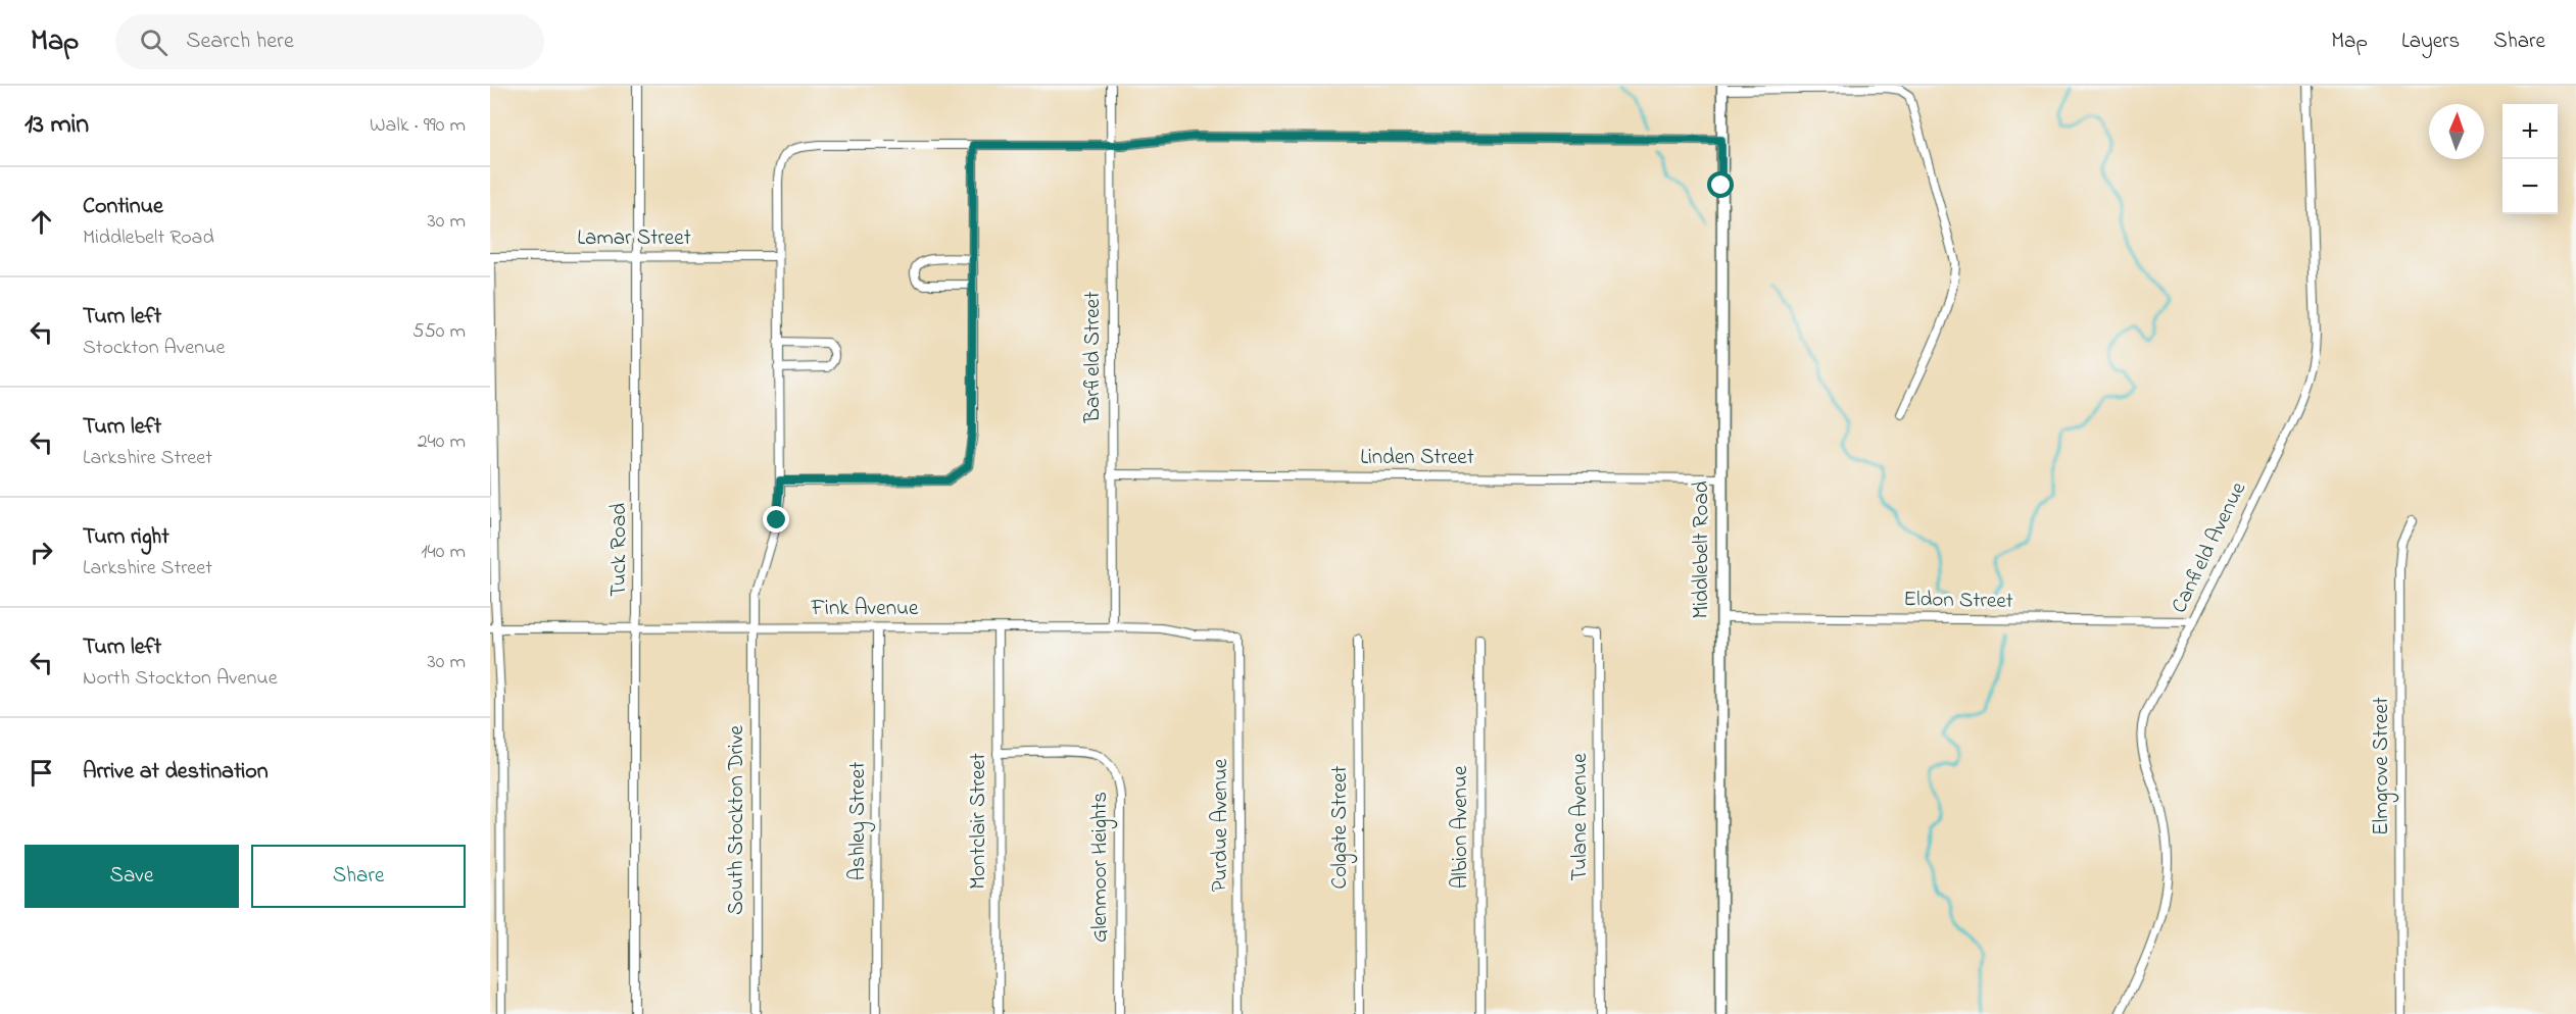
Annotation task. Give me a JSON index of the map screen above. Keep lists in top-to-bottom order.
{
  "streets": {
    "street": [
      "Lamar Street",
      "Barfield Street",
      "Linden Street",
      "Canfield Avenue",
      "Tuck Road",
      "Middlebelt Road",
      "Eldon Street",
      "Fink Avenue",
      "Elmgrove Street",
      "Tulane Avenue",
      "South Stockton Drive",
      "Ashley Street",
      "Montclair Street",
      "Purdue Avenue",
      "Colgate Street",
      "Albion Avenue",
      "Glenmoor Heights"
    ]
  },
  "crossings": [
    ["Lamar Street", "Tuck Road"],
    ["Lamar Street", "South Stockton Drive"],
    ["Barfield Street", "Linden Street"],
    ["Barfield Street", "Fink Avenue"],
    ["Linden Street", "Middlebelt Road"],
    ["Canfield Avenue", "Eldon Street"],
    ["Tuck Road", "Fink Avenue"],
    ["Middlebelt Road", "Eldon Street"],
    ["Fink Avenue", "South Stockton Drive"],
    ["Fink Avenue", "Ashley Street"],
    ["Fink Avenue", "Montclair Street"],
    ["Fink Avenue", "Purdue Avenue"],
    ["Montclair Street", "Glenmoor Heights"]
  ],
  "north": "top",
  "page": {
    "header": "Map",
    "search": "Search here",
    "nav": ["Map", "Layers", "Share"],
    "heading": ["13 min", "Walk · 990 m"],
    "map_buttons": ["+", "−"],
    "list": [
      ["Continue", "Middlebelt Road", "30 m"],
      ["Turn left", "Stockton Avenue", "550 m"],
      ["Turn left", "Larkshire Street", "240 m"],
      ["Turn right", "Larkshire Street", "140 m"],
      ["Turn left", "North Stockton Avenue", "30 m"],
      "Arrive at destination"
    ],
    "buttons": ["Save", "Share"]
  }
}
